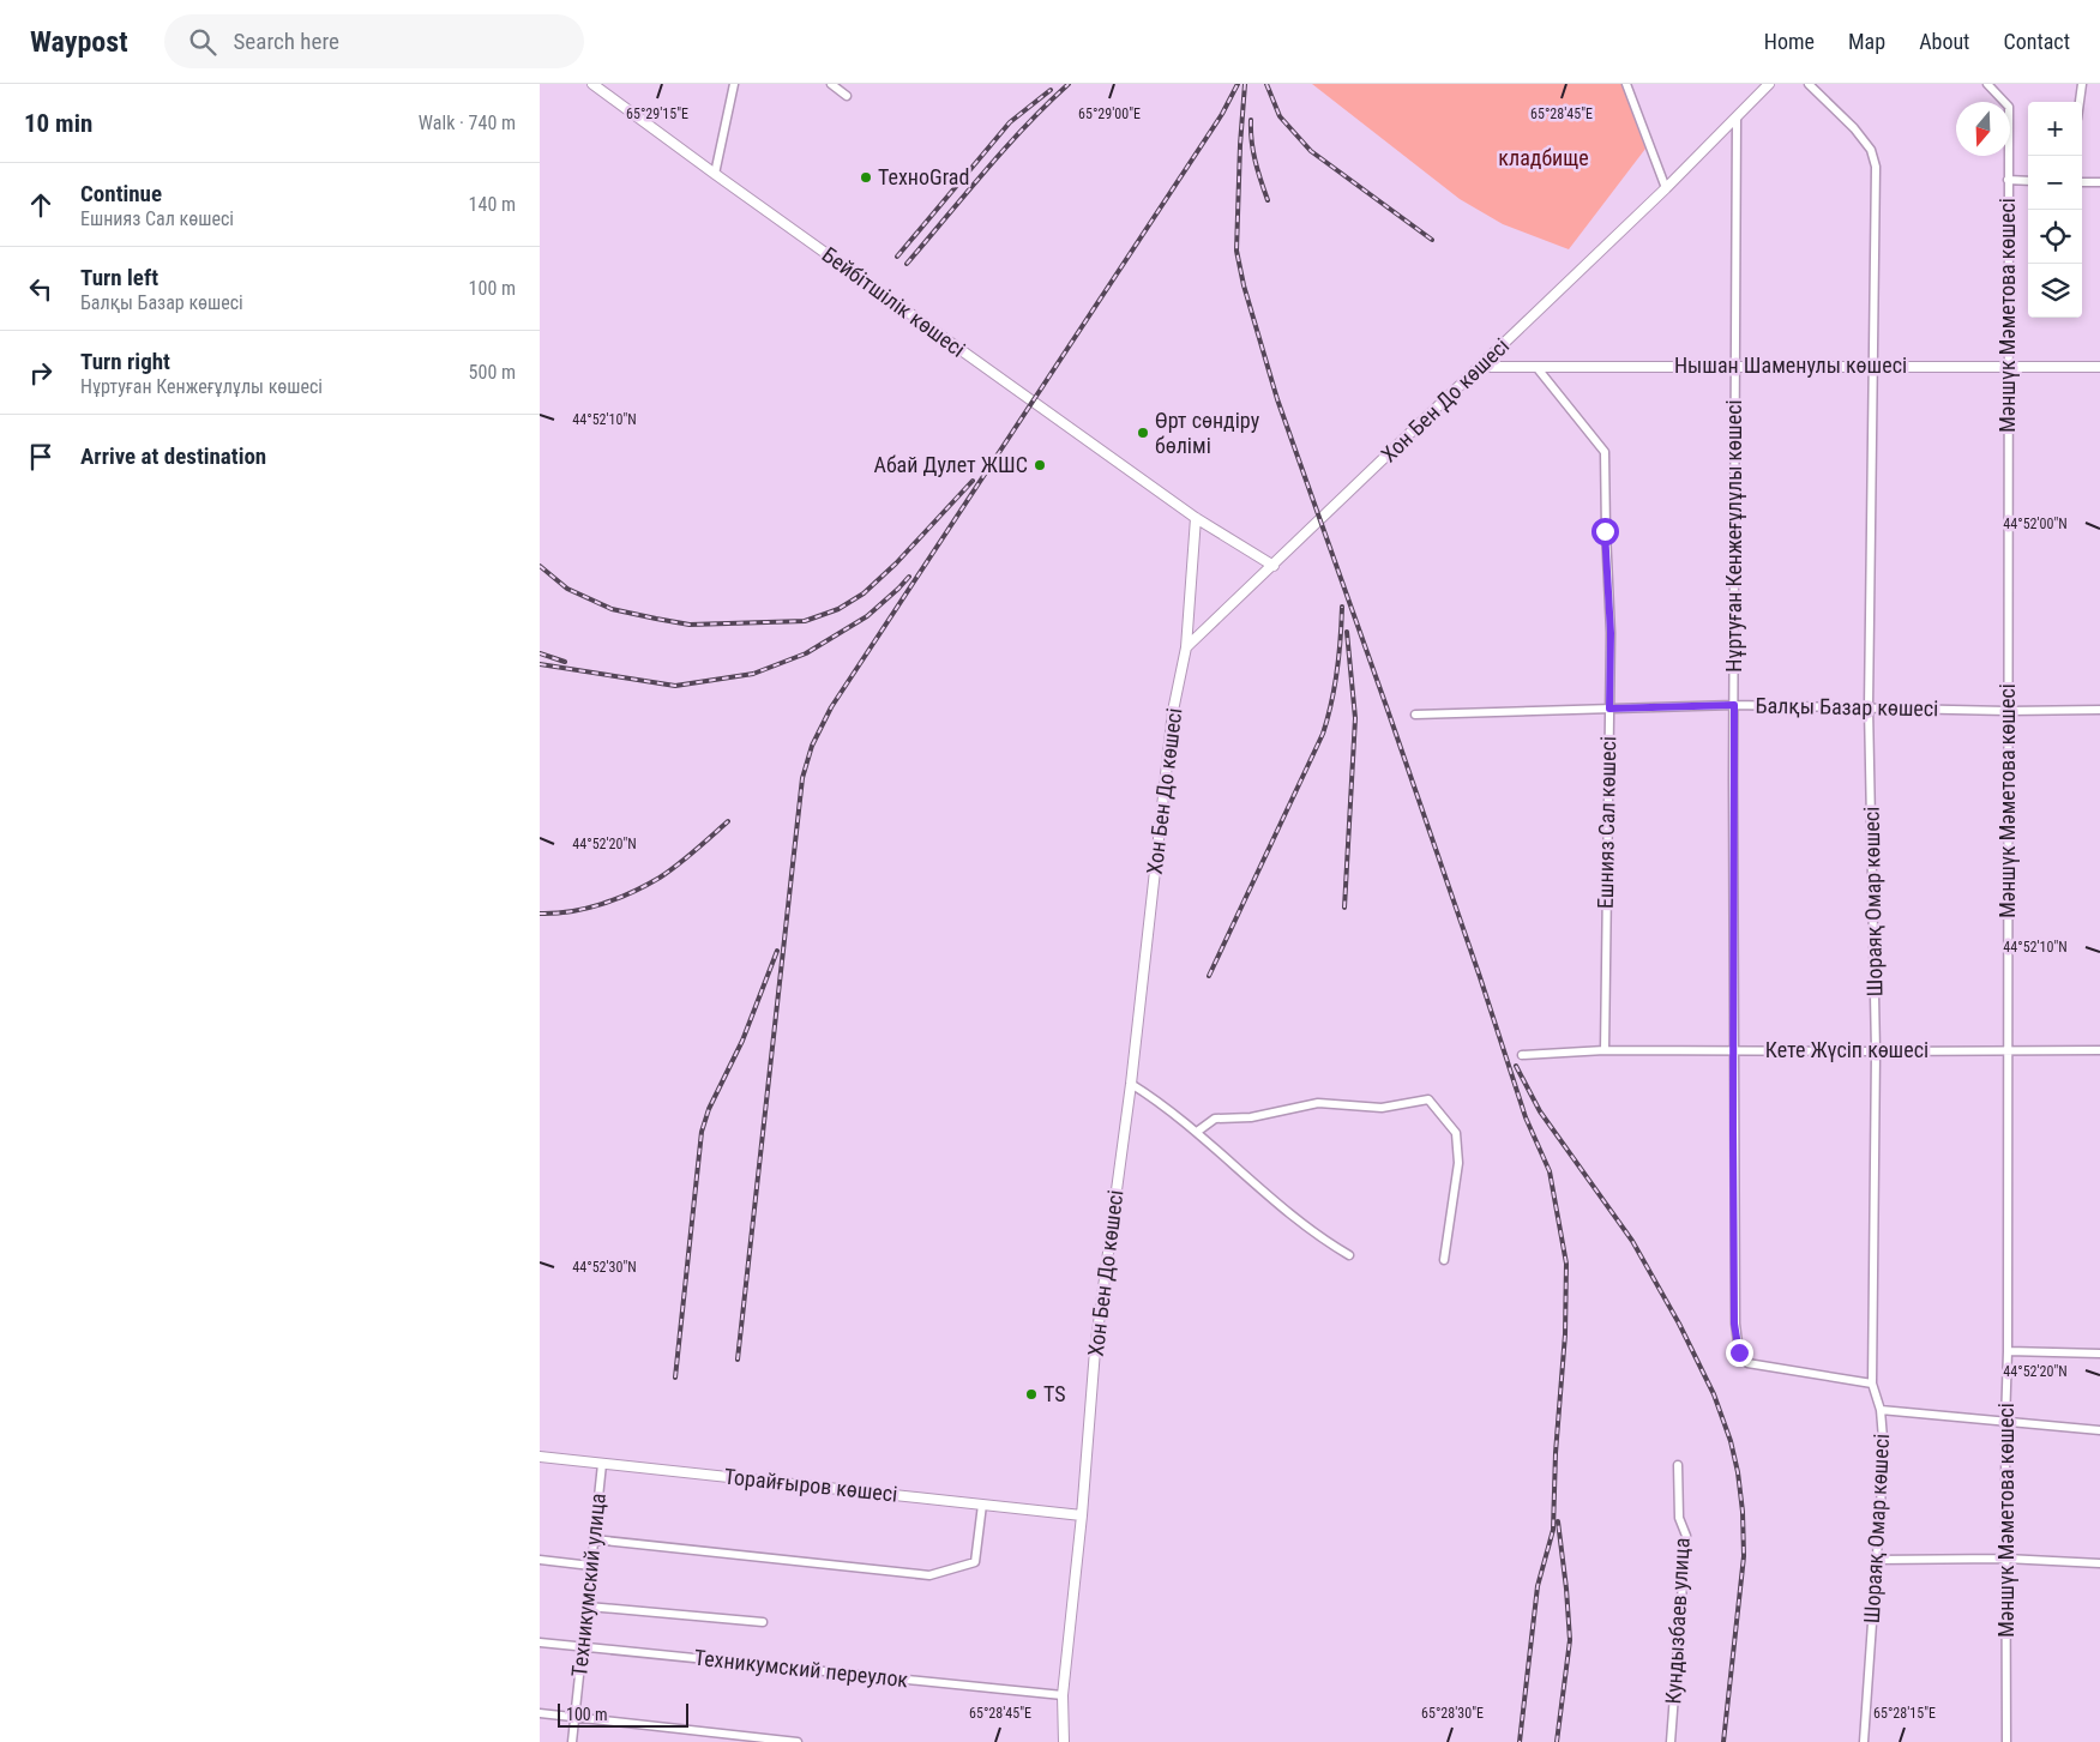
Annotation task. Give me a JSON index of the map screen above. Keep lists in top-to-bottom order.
{
  "streets": {
    "street": [
      "Бейбітшілік көшесі",
      "Мәншүк Мәметова көшесі",
      "Нышан Шаменулы көшесі",
      "Хон Бен До көшесі",
      "Нұртуған Кенжеғұлұлы көшесі",
      "Балқы Базар көшесі",
      "Ешнияз Сал көшесі",
      "Шораяқ Омар көшесі",
      "Кете Жүсіп көшесі",
      "Торайғыров көшесі",
      "Техникумский улица",
      "Кундызбаев улица",
      "Техникумский переулок"
    ]
  },
  "crossings": [
    ["Бейбітшілік көшесі", "Хон Бен До көшесі"],
    ["Мәншүк Мәметова көшесі", "Нышан Шаменулы көшесі"],
    ["Мәншүк Мәметова көшесі", "Балқы Базар көшесі"],
    ["Мәншүк Мәметова көшесі", "Кете Жүсіп көшесі"],
    ["Нышан Шаменулы көшесі", "Хон Бен До көшесі"],
    ["Нышан Шаменулы көшесі", "Нұртуған Кенжеғұлұлы көшесі"],
    ["Нышан Шаменулы көшесі", "Ешнияз Сал көшесі"],
    ["Нышан Шаменулы көшесі", "Шораяқ Омар көшесі"],
    ["Хон Бен До көшесі", "Нұртуған Кенжеғұлұлы көшесі"],
    ["Хон Бен До көшесі", "Торайғыров көшесі"],
    ["Хон Бен До көшесі", "Техникумский переулок"],
    ["Нұртуған Кенжеғұлұлы көшесі", "Балқы Базар көшесі"],
    ["Нұртуған Кенжеғұлұлы көшесі", "Шораяқ Омар көшесі"],
    ["Нұртуған Кенжеғұлұлы көшесі", "Кете Жүсіп көшесі"],
    ["Балқы Базар көшесі", "Ешнияз Сал көшесі"],
    ["Балқы Базар көшесі", "Шораяқ Омар көшесі"],
    ["Ешнияз Сал көшесі", "Кете Жүсіп көшесі"],
    ["Шораяқ Омар көшесі", "Кете Жүсіп көшесі"],
    ["Торайғыров көшесі", "Техникумский улица"],
    ["Техникумский улица", "Техникумский переулок"]
  ],
  "parks": ["кладбище"],
  "places": [
    "ТехноGrad",
    "Өрт сөндіру бөлімі",
    "Абай Дулет ЖШС",
    "TS"
  ],
  "scale_bar": "100 m",
  "north": "bottom",
  "page": {
    "header": "Waypost",
    "search": "Search here",
    "nav": [
      "Home",
      "Map",
      "About",
      "Contact"
    ],
    "heading": ["10 min", "Walk · 740 m"],
    "map_buttons": ["+", "−"],
    "list": [
      ["Continue", "Ешнияз Сал көшесі", "140 m"],
      ["Turn left", "Балқы Базар көшесі", "100 m"],
      ["Turn right", "Нұртуған Кенжеғұлұлы көшесі", "500 m"],
      "Arrive at destination"
    ],
    "scale": "100 m"
  },
  "coordinates": [
    "65°29'15\"E",
    "65°29'00\"E",
    "65°28'45\"E",
    "44°52'10\"N",
    "44°52'00\"N",
    "44°52'20\"N",
    "44°52'30\"N",
    "65°28'30\"E",
    "65°28'15\"E"
  ]
}
